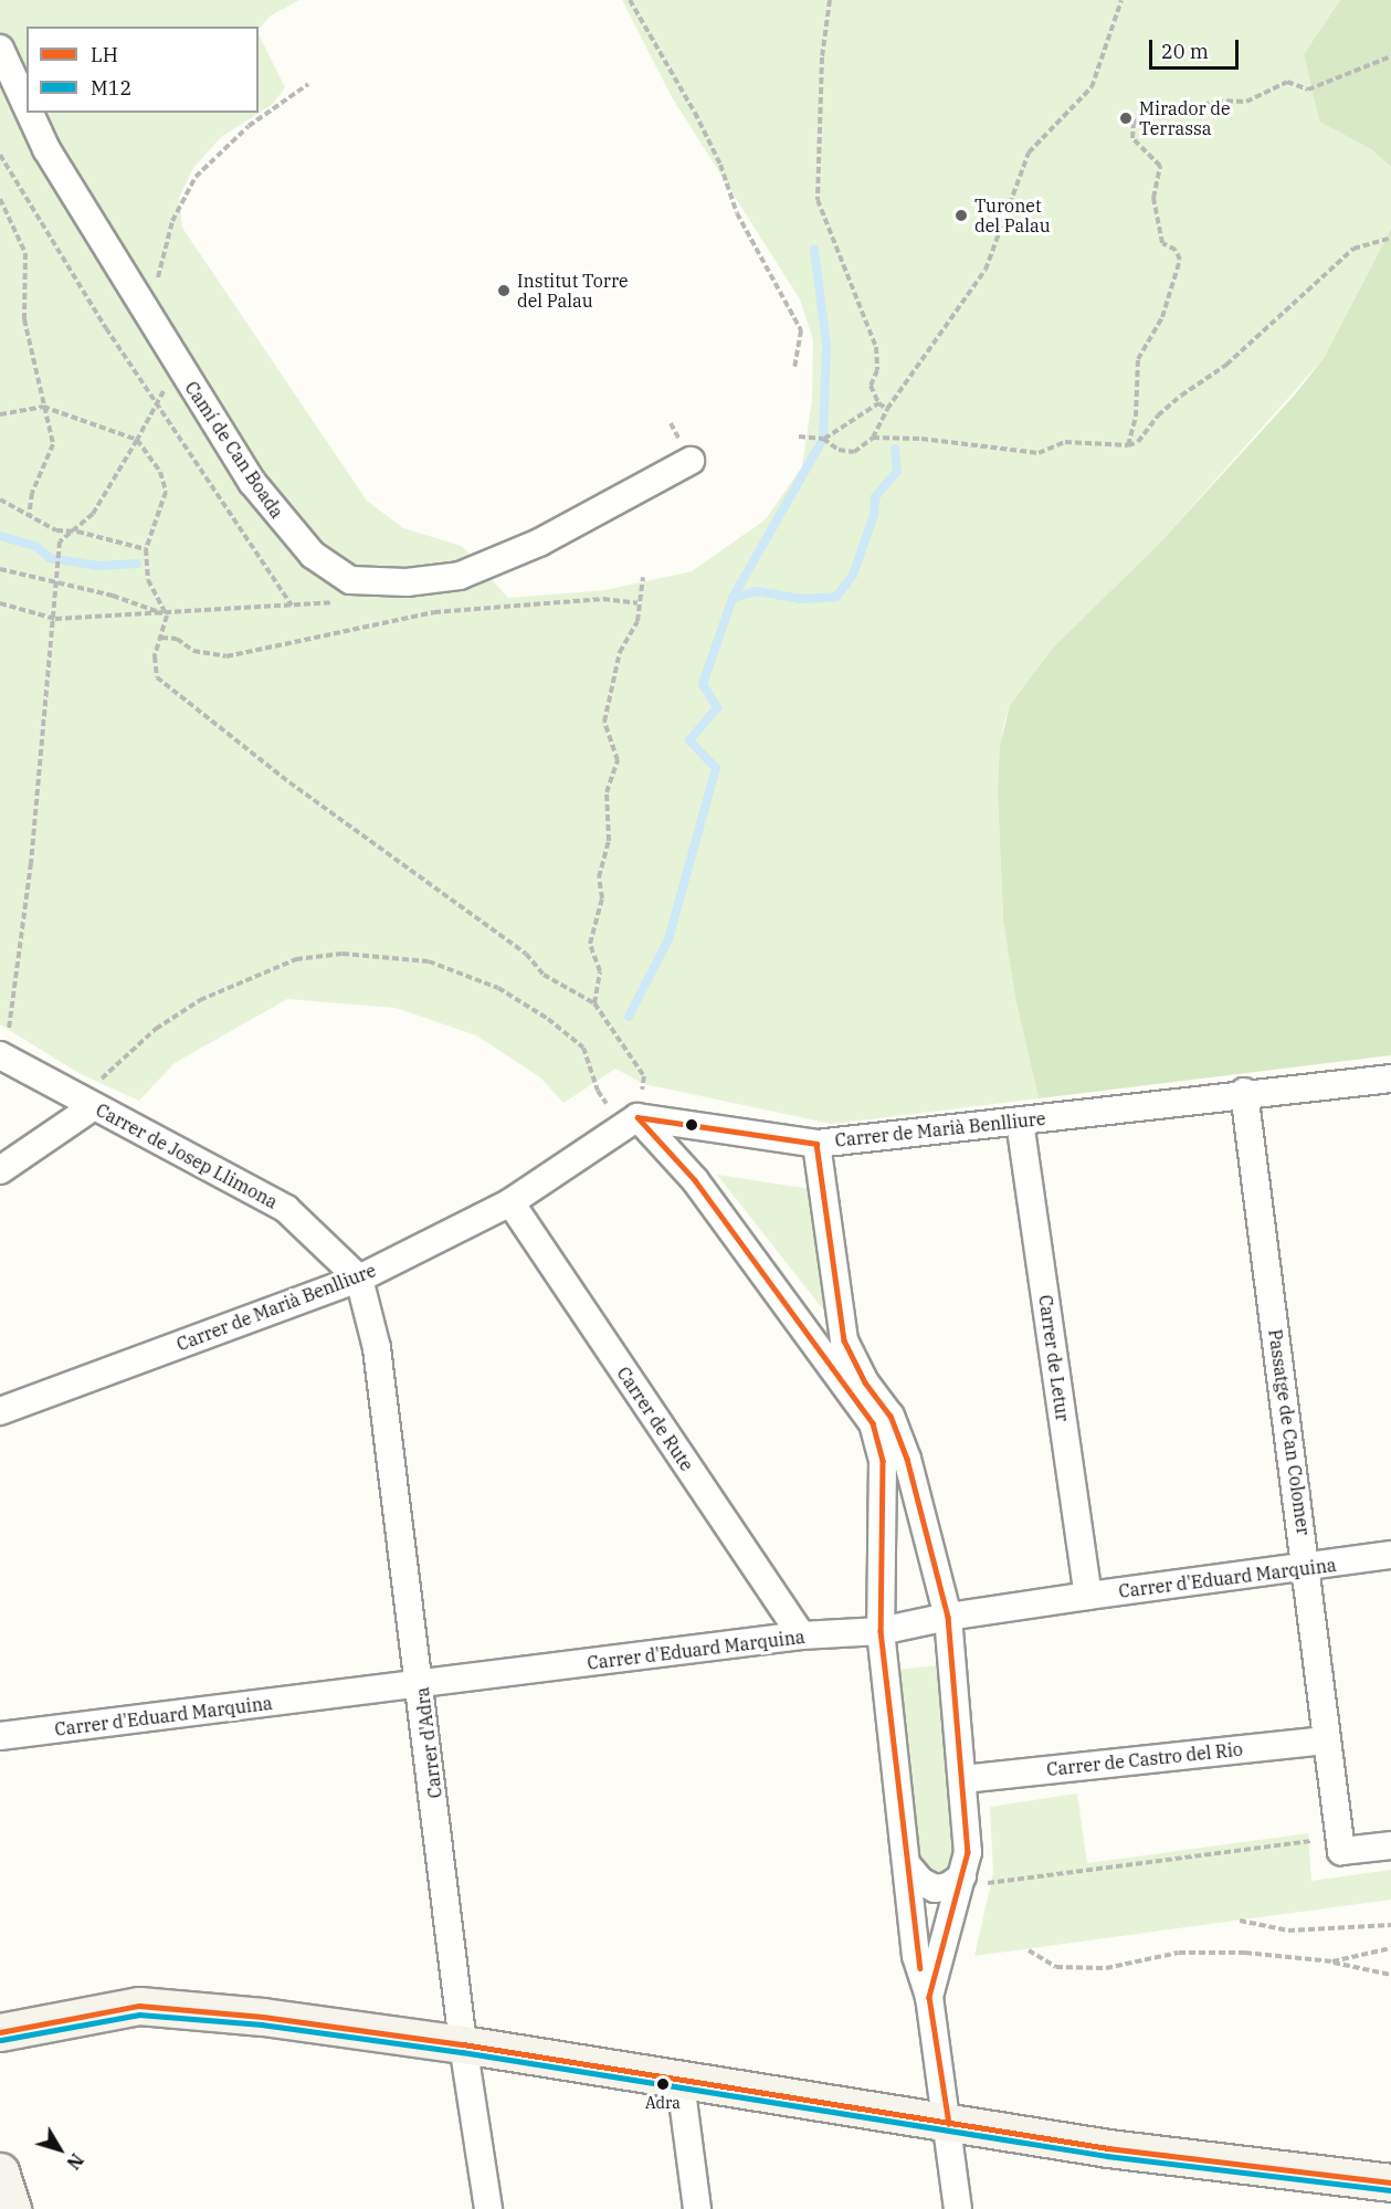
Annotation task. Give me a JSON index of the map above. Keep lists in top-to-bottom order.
{
  "streets": {
    "street": [
      "Camí de Can Boada",
      "Carrer de Marià Benlliure",
      "Carrer de Josep Llimona",
      "Carrer de Letur",
      "Carrer de Rute",
      "Passatge de Can Colomer",
      "Carrer d'Eduard Marquina",
      "Carrer d'Adra",
      "Carrer de Castro del Rio"
    ]
  },
  "crossings": [
    ["Carrer de Marià Benlliure", "Carrer de Josep Llimona"],
    ["Carrer de Marià Benlliure", "Carrer de Letur"],
    ["Carrer de Marià Benlliure", "Carrer de Rute"],
    ["Carrer de Marià Benlliure", "Passatge de Can Colomer"],
    ["Carrer de Marià Benlliure", "Carrer d'Adra"],
    ["Carrer de Josep Llimona", "Carrer d'Adra"],
    ["Carrer de Letur", "Carrer d'Eduard Marquina"],
    ["Carrer de Rute", "Carrer d'Eduard Marquina"],
    ["Passatge de Can Colomer", "Carrer d'Eduard Marquina"],
    ["Passatge de Can Colomer", "Carrer de Castro del Rio"],
    ["Carrer d'Eduard Marquina", "Carrer d'Adra"]
  ],
  "places": [
    "Mirador de Terrassa",
    "Turonet del Palau",
    "Institut Torre del Palau",
    "Adra"
  ],
  "lines": ["transit line LH", "transit line M12"],
  "legend": ["LH", "M12"],
  "scale_bar": "20 m",
  "north": "bottom right"
}
